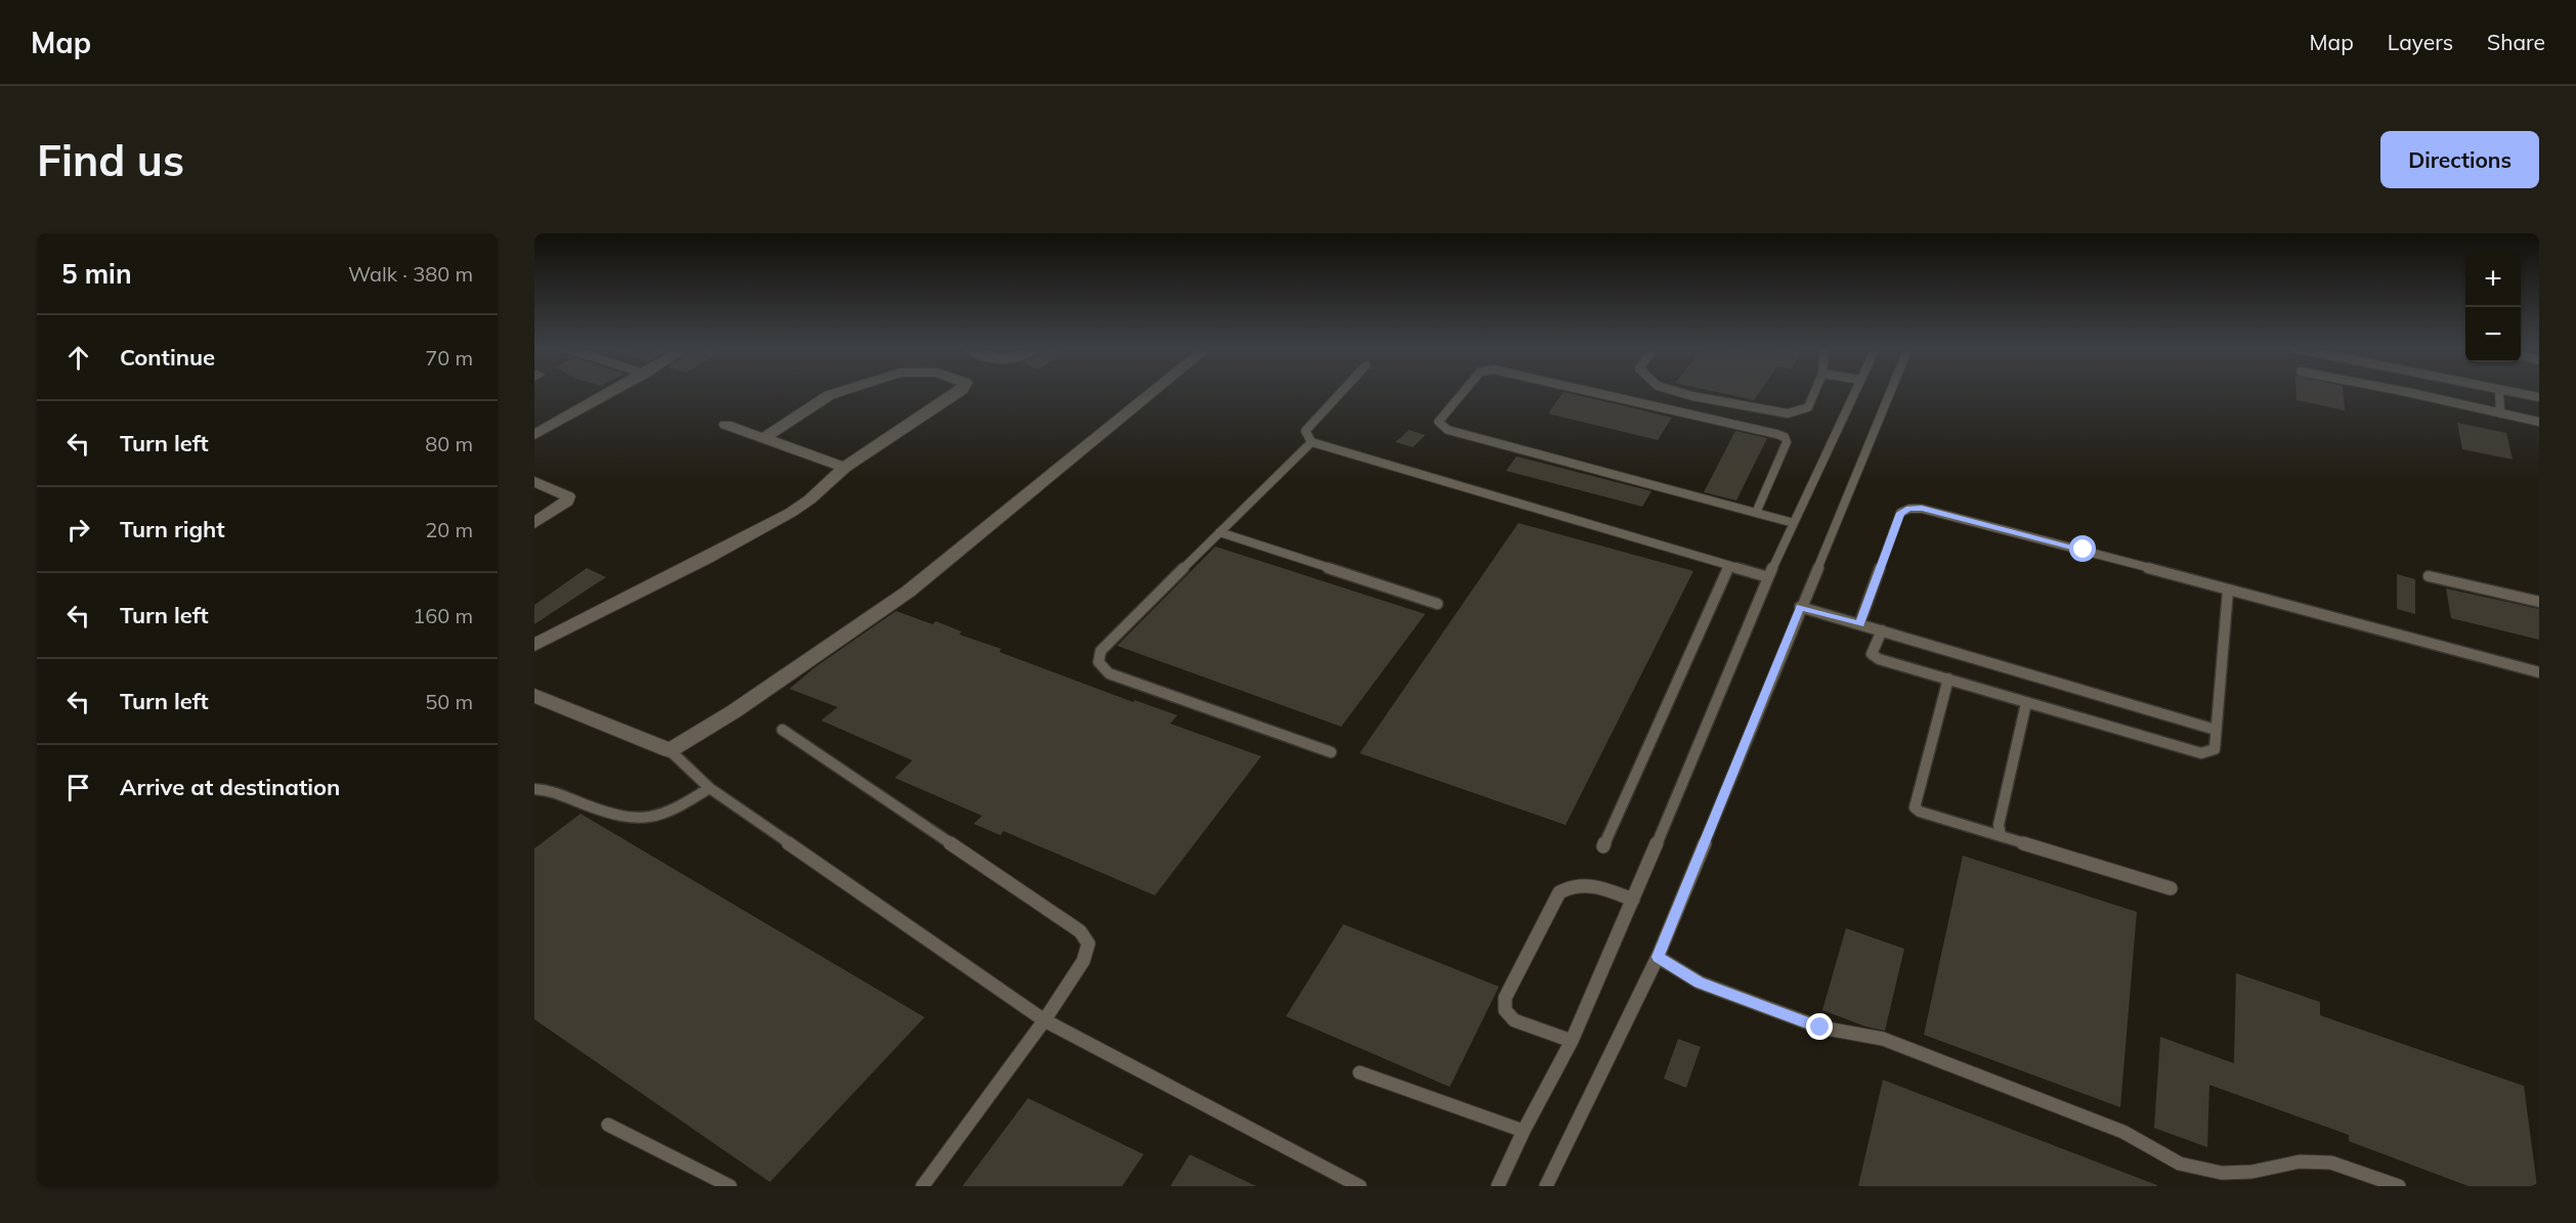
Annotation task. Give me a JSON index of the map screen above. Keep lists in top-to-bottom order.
{
  "page": {
    "header": "Map",
    "nav": ["Map", "Layers", "Share"],
    "buttons": "Directions",
    "title": "Find us",
    "heading": ["5 min", "Walk · 380 m"],
    "map_buttons": ["+", "−"],
    "list": [
      ["Continue", "70 m"],
      ["Turn left", "80 m"],
      ["Turn right", "20 m"],
      ["Turn left", "160 m"],
      ["Turn left", "50 m"],
      "Arrive at destination"
    ]
  }
}
